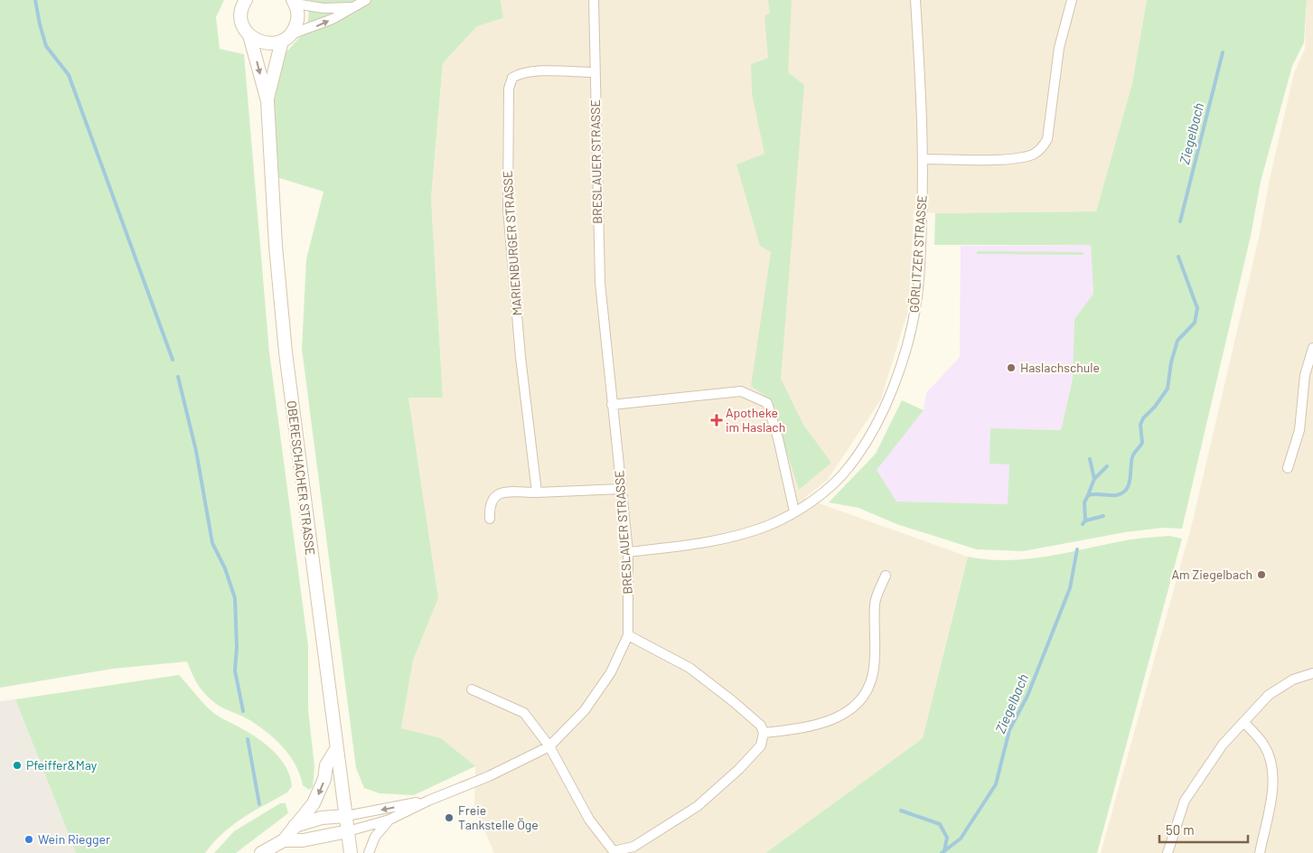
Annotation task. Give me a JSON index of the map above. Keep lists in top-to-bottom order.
{
  "streets": {
    "main road": ["OBERESCHACHER STRASSE"],
    "street": ["BRESLAUER STRASSE", "MARIENBURGER STRASSE", "GÖRLITZER STRASSE"]
  },
  "crossings": [
    ["BRESLAUER STRASSE", "MARIENBURGER STRASSE"],
    ["BRESLAUER STRASSE", "GÖRLITZER STRASSE"],
    ["BRESLAUER STRASSE", "OBERESCHACHER STRASSE"]
  ],
  "water": ["Ziegelbach"],
  "places": {
    "other": [
      "Haslachschule",
      "Am Ziegelbach",
      "Pfeiffer&May",
      "Freie Tankstelle Öge",
      "Wein Riegger"
    ],
    "health": ["Apotheke im Haslach"]
  },
  "scale_bar": "50 m"
}
